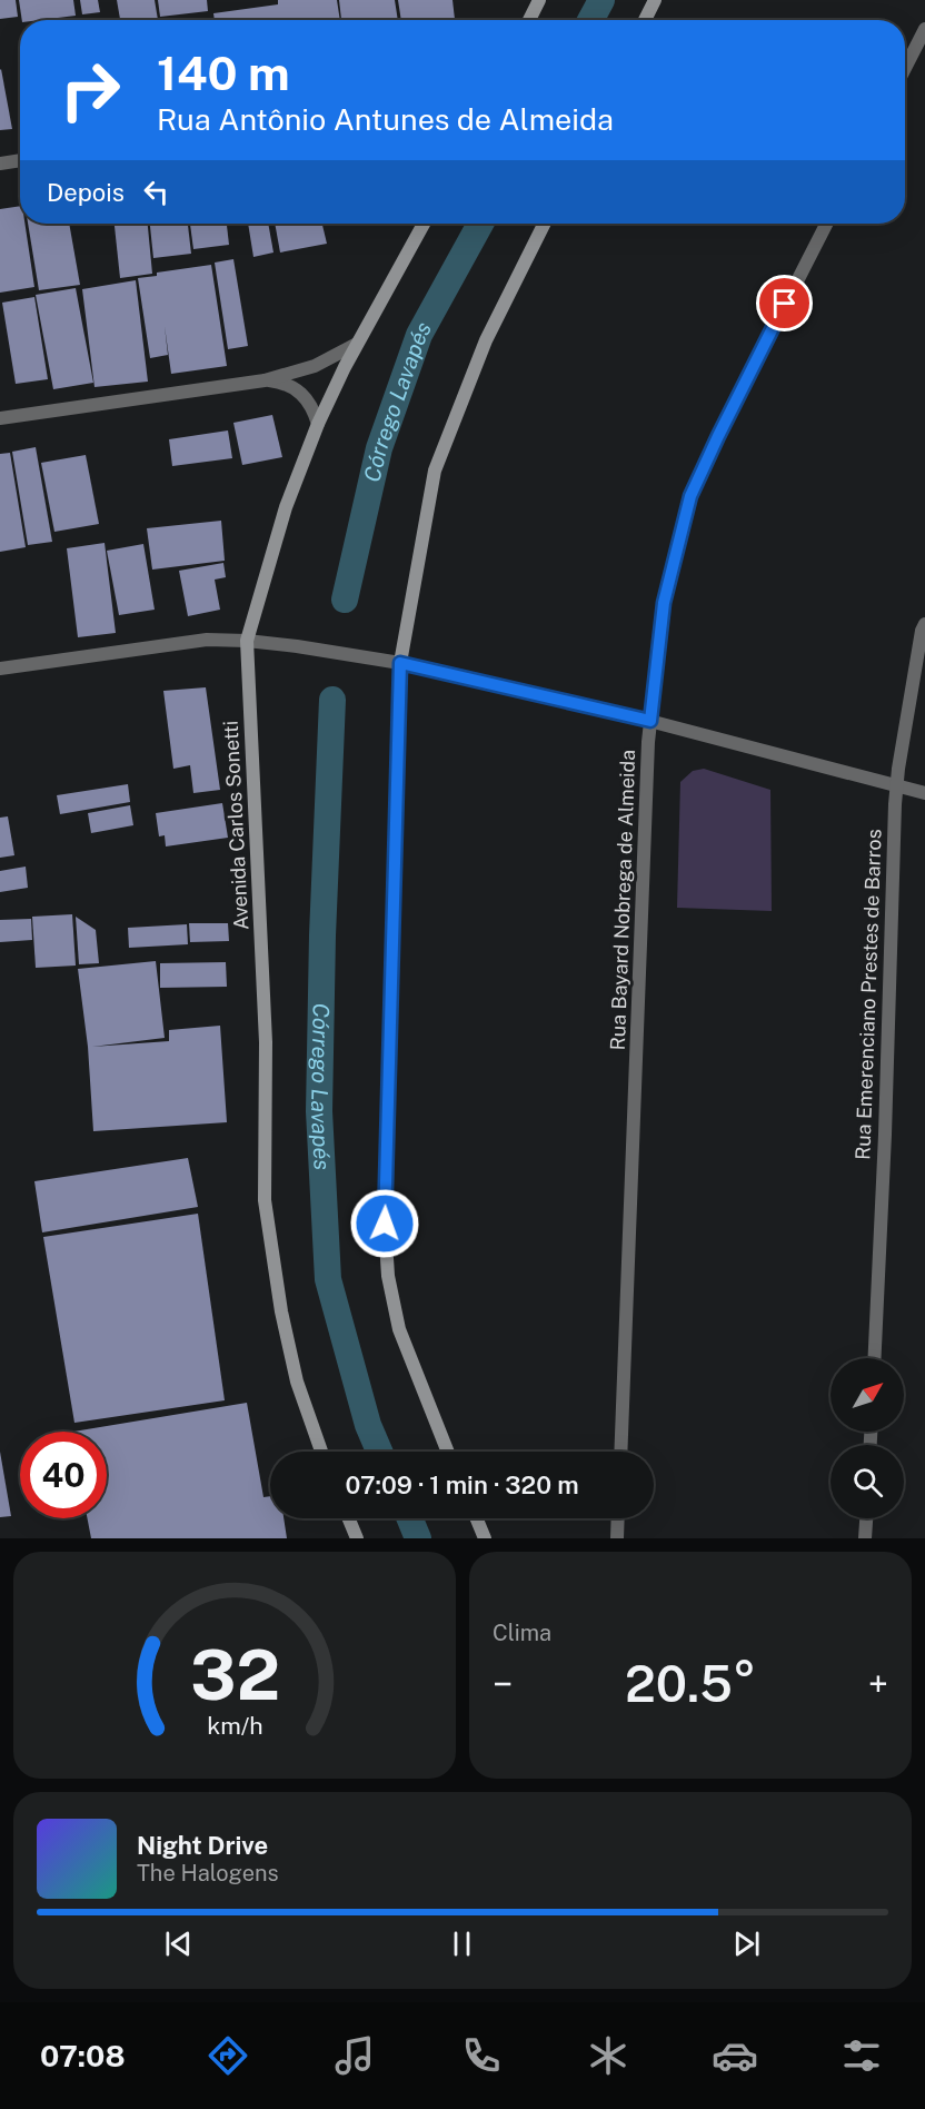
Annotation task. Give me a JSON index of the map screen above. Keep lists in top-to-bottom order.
{
  "streets": {
    "street": ["Avenida Carlos Sonetti", "Rua Bayard Nobrega de Almeida", "Rua Emerenciano Prestes de Barros"]
  },
  "water": ["Córrego Lavapés"],
  "north": "top right",
  "page": {
    "turn": ["140 m", "Rua Antônio Antunes de Almeida"],
    "then": "Depois",
    "limit": "40",
    "trip": "07:09 · 1 min · 320 m",
    "tile": "Clima",
    "heat": ["−", "20.5°", "+"],
    "song": ["Night Drive", "The Halogens"],
    "tabs": "07:08",
    "gauge": ["32", "km/h"]
  }
}
